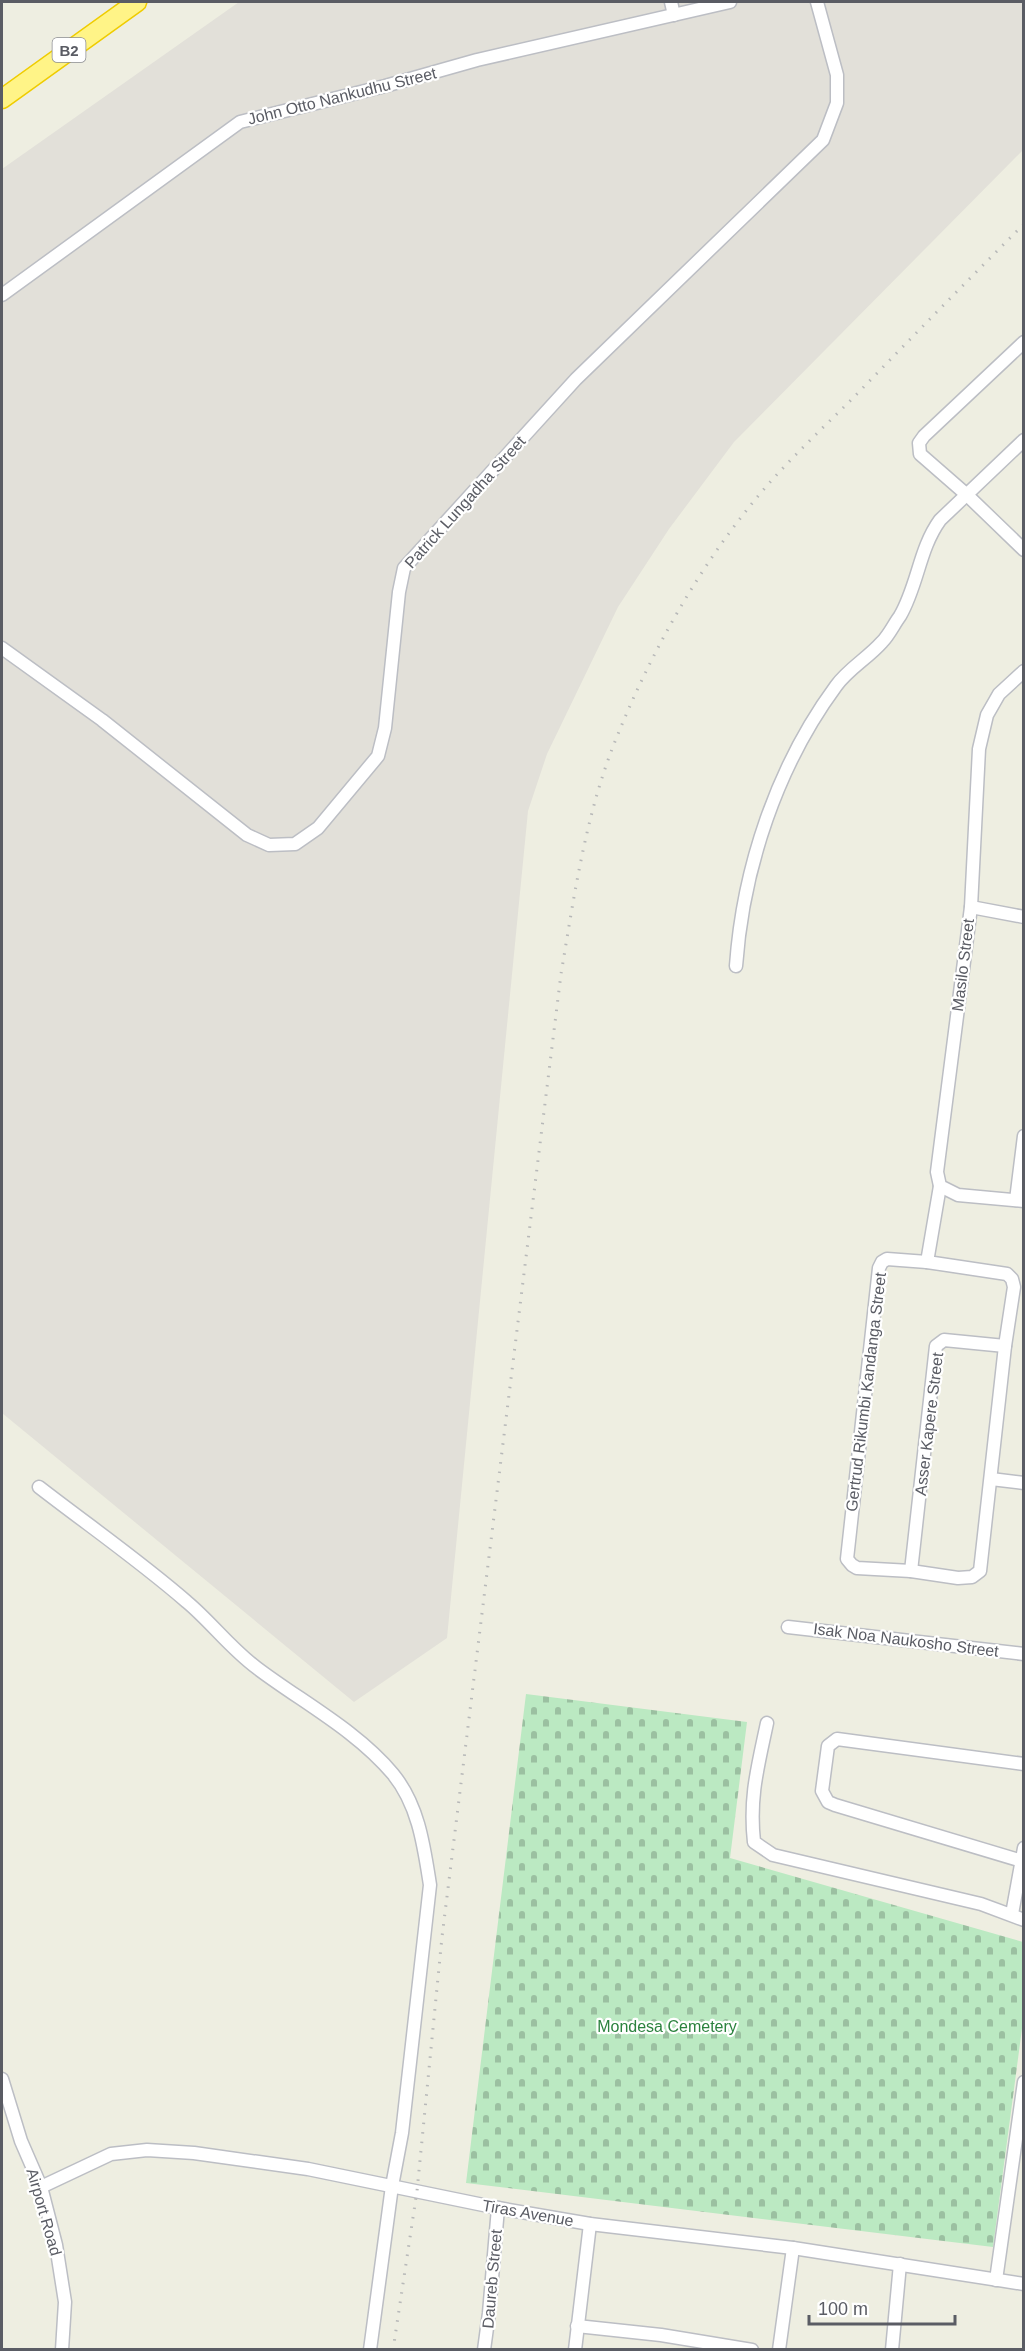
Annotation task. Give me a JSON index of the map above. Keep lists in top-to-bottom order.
{
  "streets": {
    "highway": ["B2"],
    "street": [
      "John Otto Nankudhu Street",
      "Patrick Lungadha Street",
      "Masilo Street",
      "Gertrud Rikumbi Kandanga Street",
      "Asser Kapere Street",
      "Isak Noa Naukosho Street",
      "Airport Road",
      "Tiras Avenue",
      "Daureb Street"
    ]
  },
  "crossings": [
    ["Masilo Street", "Gertrud Rikumbi Kandanga Street"],
    ["Gertrud Rikumbi Kandanga Street", "Asser Kapere Street"],
    ["Airport Road", "Tiras Avenue"],
    ["Tiras Avenue", "Daureb Street"]
  ],
  "parks": ["Mondesa Cemetery"],
  "scale_bar": "100 m"
}
